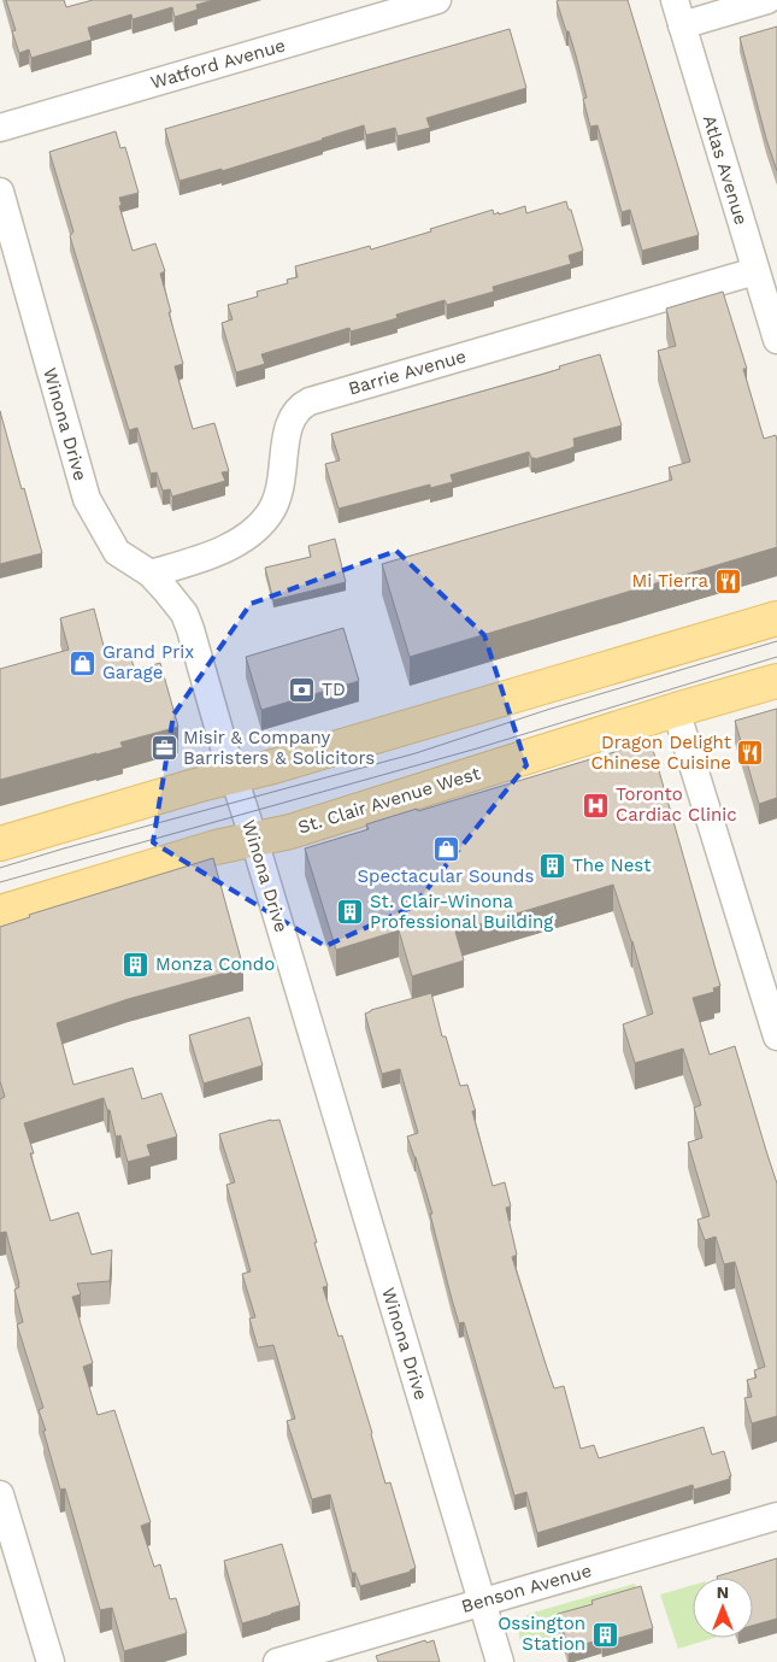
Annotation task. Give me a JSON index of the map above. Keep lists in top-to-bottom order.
{
  "streets": {
    "main road": ["St. Clair Avenue West"],
    "street": [
      "Watford Avenue",
      "Atlas Avenue",
      "Barrie Avenue",
      "Winona Drive",
      "Benson Avenue"
    ]
  },
  "crossings": [
    ["Atlas Avenue", "Barrie Avenue"],
    ["Barrie Avenue", "Winona Drive"],
    ["Winona Drive", "St. Clair Avenue West"],
    ["Winona Drive", "Benson Avenue"]
  ],
  "places": {
    "restaurant": ["Mi Tierra", "Dragon Delight Chinese Cuisine"],
    "shop": ["Grand Prix Garage", "Spectacular Sounds"],
    "bank": ["TD"],
    "office": ["Misir & Company Barristers & Solicitors"],
    "hospital": ["Toronto Cardiac Clinic"],
    "building": [
      "The Nest",
      "St. Clair-Winona Professional Building",
      "Monza Condo",
      "Ossington Station"
    ]
  },
  "north": "top"
}
